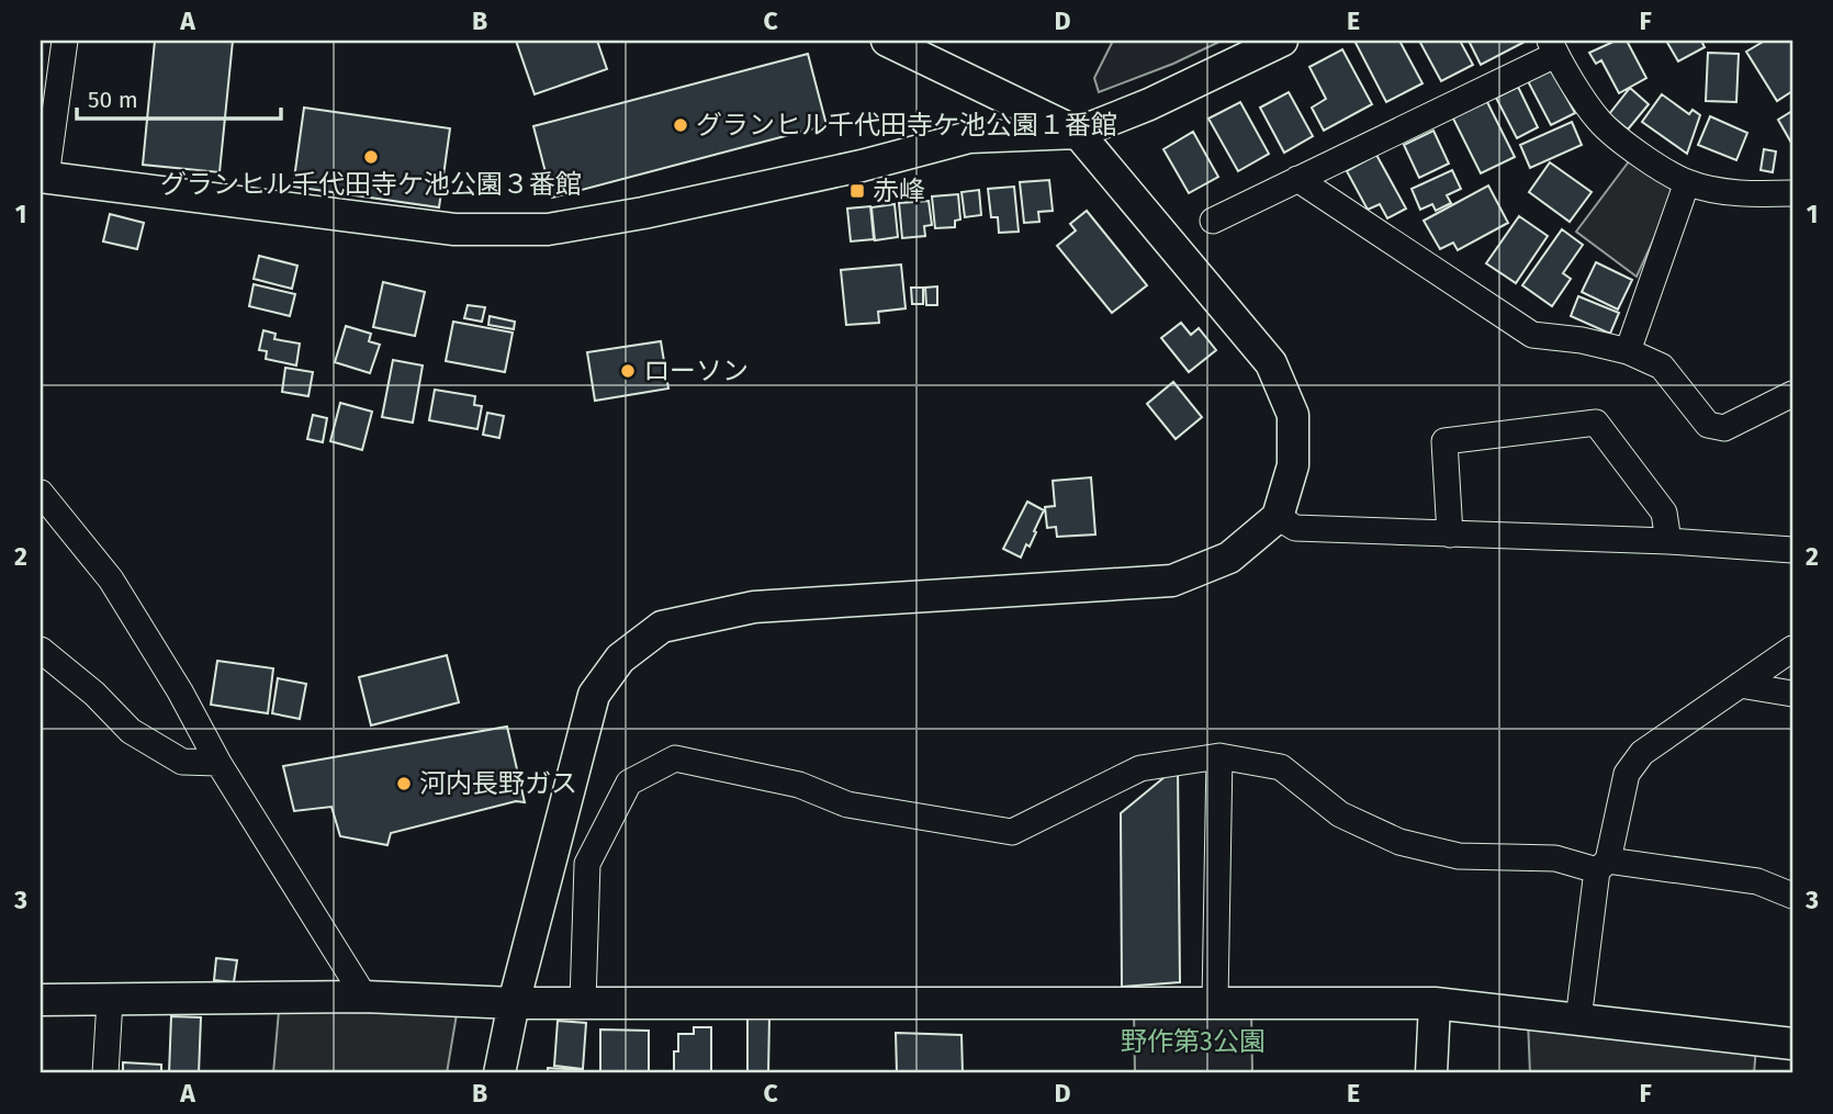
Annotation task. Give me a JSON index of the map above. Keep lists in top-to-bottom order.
{
  "parks": ["野作第3公園"],
  "places": {
    "other": [
      "グランヒル千代田寺ケ池公園１番館",
      "グランヒル千代田寺ケ池公園３番館",
      "ローソン",
      "河内長野ガス"
    ],
    "transit": ["赤峰"]
  },
  "scale_bar": "50 m",
  "grid": {
    "columns": [
      "A",
      "B",
      "C",
      "D",
      "E",
      "F"
    ],
    "rows": ["1", "2", "3"]
  }
}
